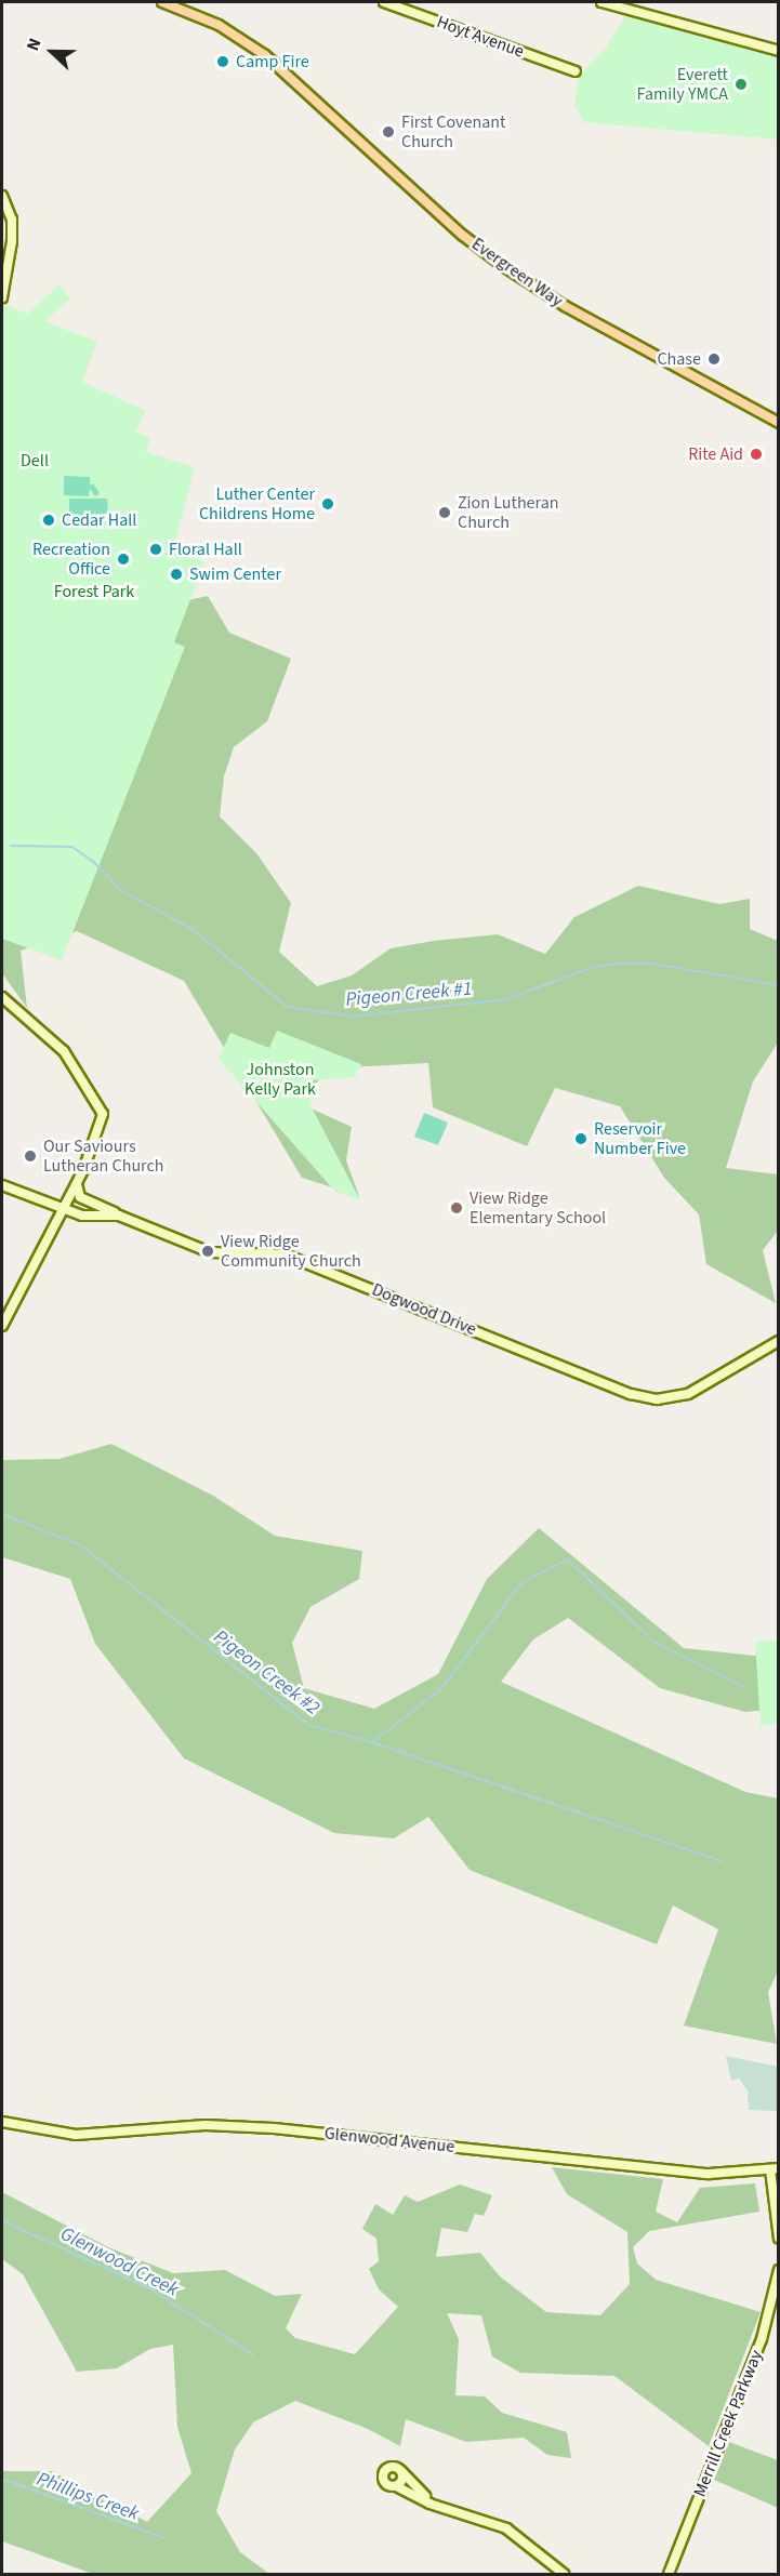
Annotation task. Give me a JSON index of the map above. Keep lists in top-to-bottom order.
{
  "streets": {
    "main road": ["Evergreen Way"],
    "street": [
      "Hoyt Avenue",
      "Dogwood Drive",
      "Glenwood Avenue",
      "Merrill Creek Parkway"
    ]
  },
  "water": [
    "Pigeon Creek #1",
    "Pigeon Creek #2",
    "Glenwood Creek",
    "Phillips Creek"
  ],
  "parks": ["Dell", "Forest Park", "Johnston Kelly Park"],
  "places": [
    "Camp Fire",
    "Everett Family YMCA",
    "First Covenant Church",
    "Chase",
    "Rite Aid",
    "Luther Center Childrens Home",
    "Zion Lutheran Church",
    "Cedar Hall",
    "Floral Hall",
    "Recreation Office",
    "Swim Center",
    "Reservoir Number Five",
    "Our Saviours Lutheran Church",
    "View Ridge Elementary School",
    "View Ridge Community Church"
  ],
  "north": "left"
}
